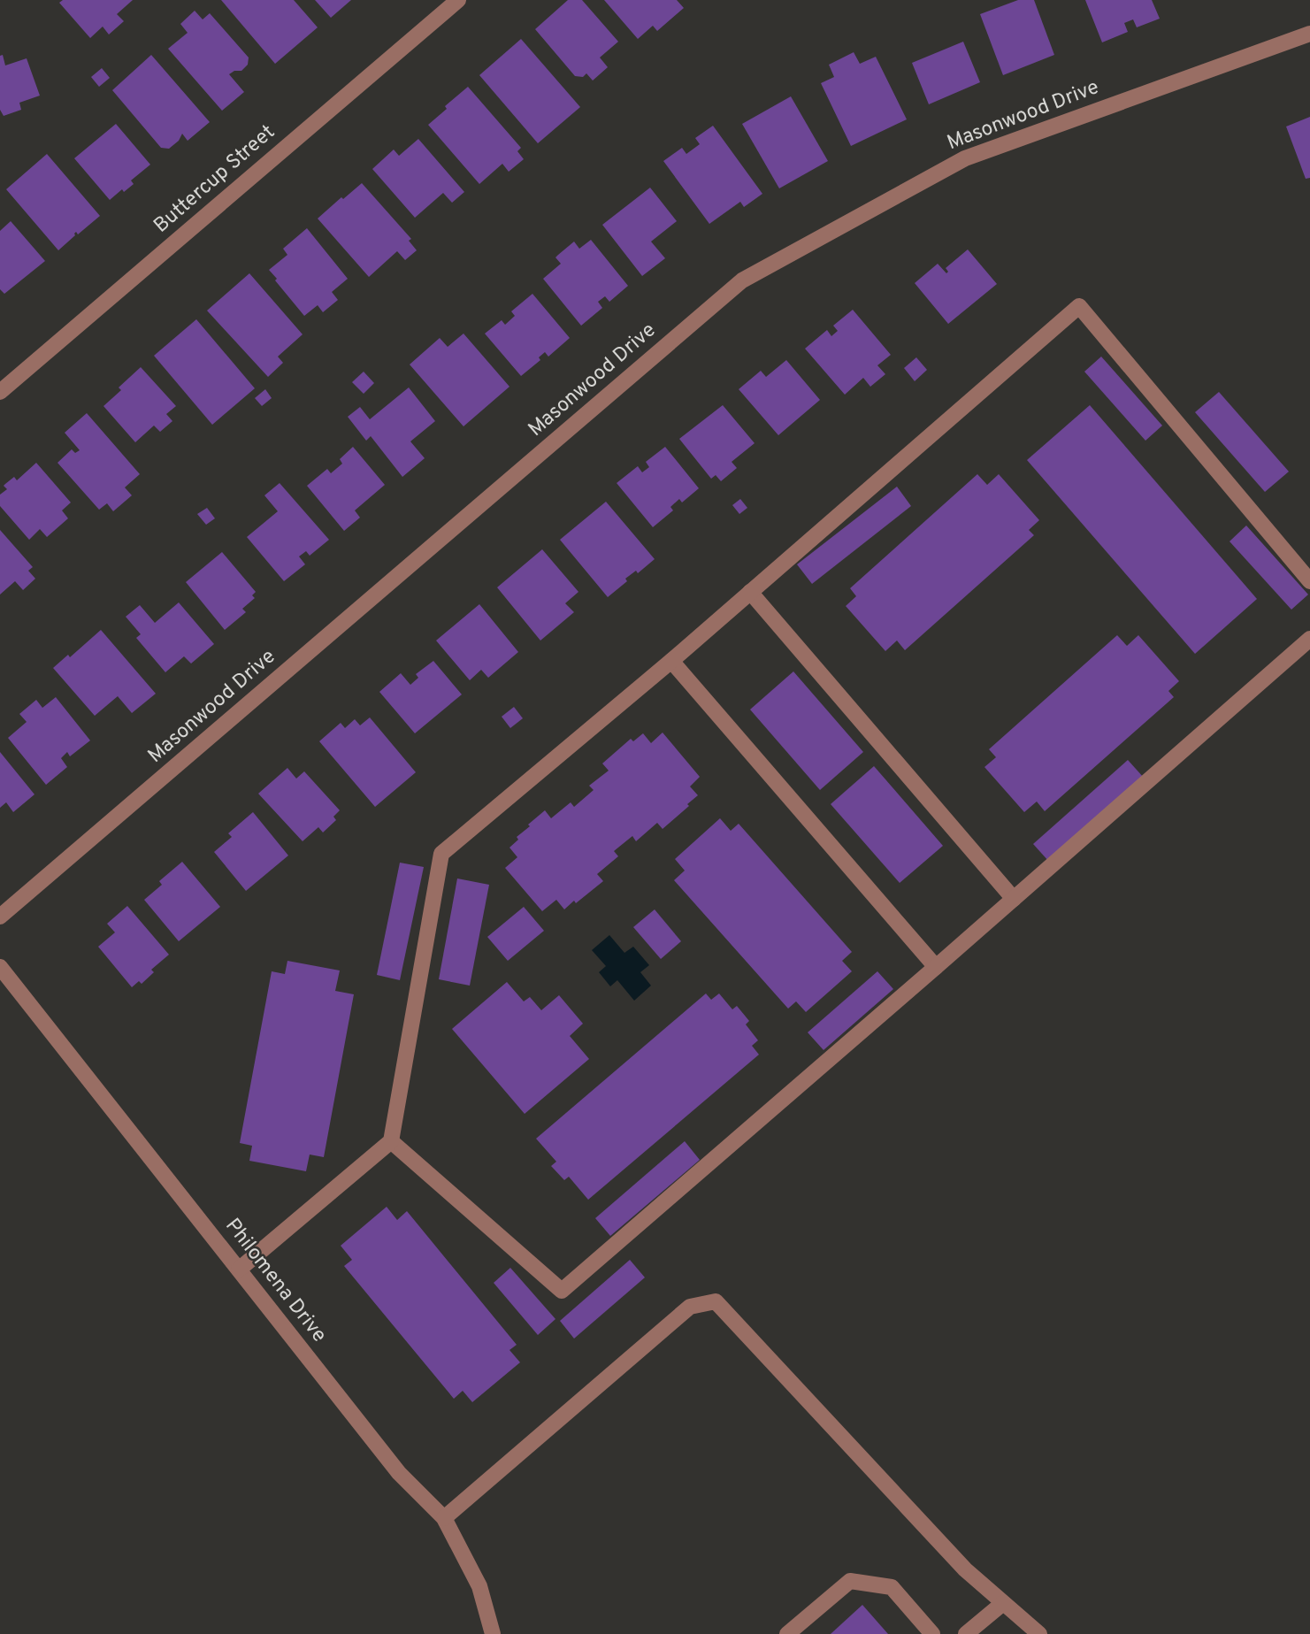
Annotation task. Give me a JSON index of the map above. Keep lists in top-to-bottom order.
{
  "streets": {
    "street": ["Masonwood Drive", "Buttercup Street", "Philomena Drive"]
  }
}
